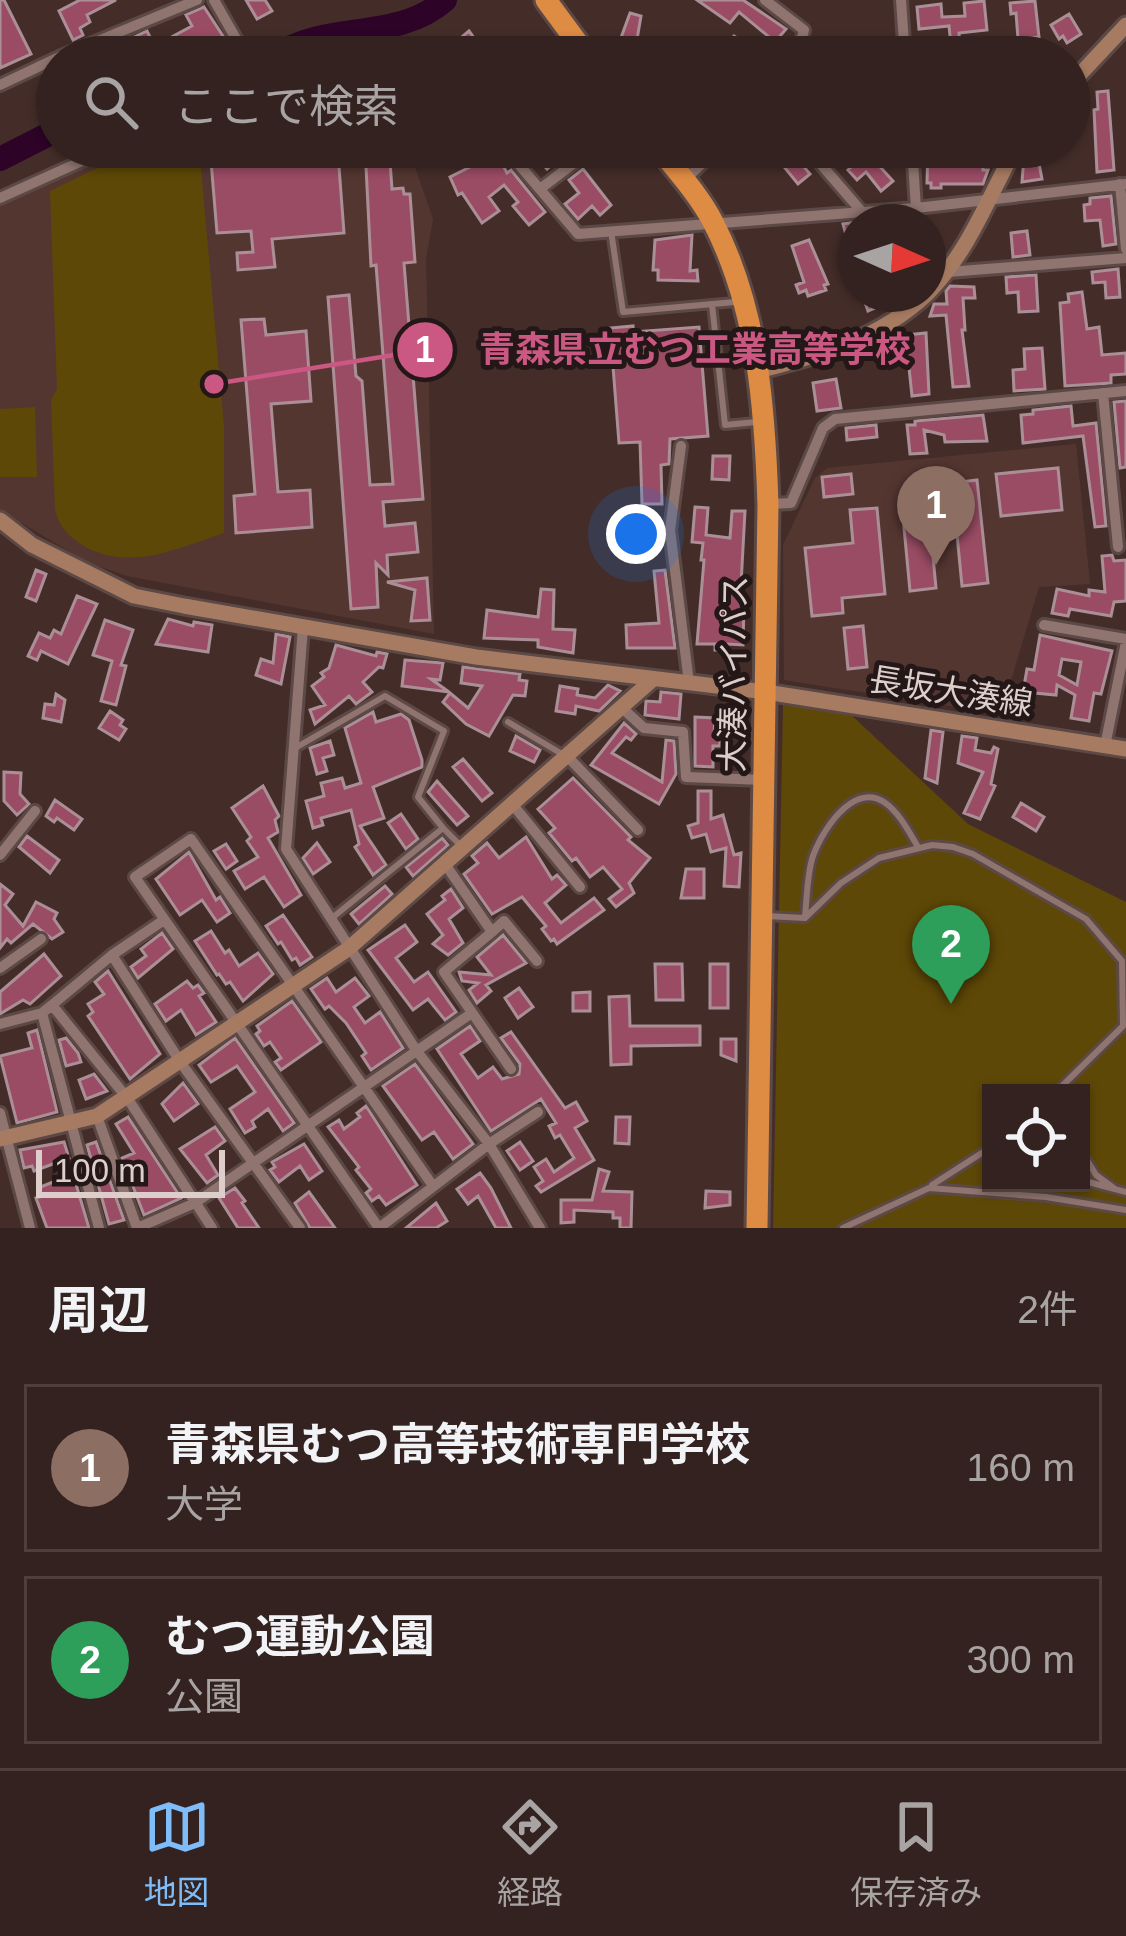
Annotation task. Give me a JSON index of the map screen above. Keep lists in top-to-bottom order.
{
  "streets": {
    "highway": ["大湊バイパス"],
    "street": ["長坂大湊線"]
  },
  "crossings": [
    ["大湊バイパス", "長坂大湊線"]
  ],
  "places": ["青森県立むつ工業高等学校"],
  "scale_bar": "100 m",
  "north": "right",
  "page": {
    "search": "ここで検索",
    "pins": ["1", "2"],
    "scale": "100 m",
    "heading": ["周辺", "2件"],
    "list": [
      {
        "mark": "1",
        "name": "青森県むつ高等技術専門学校",
        "note": "大学",
        "value": "160 m"
      },
      {
        "mark": "2",
        "name": "むつ運動公園",
        "note": "公園",
        "value": "300 m"
      }
    ],
    "nav": ["地図", "経路", "保存済み"]
  }
}
